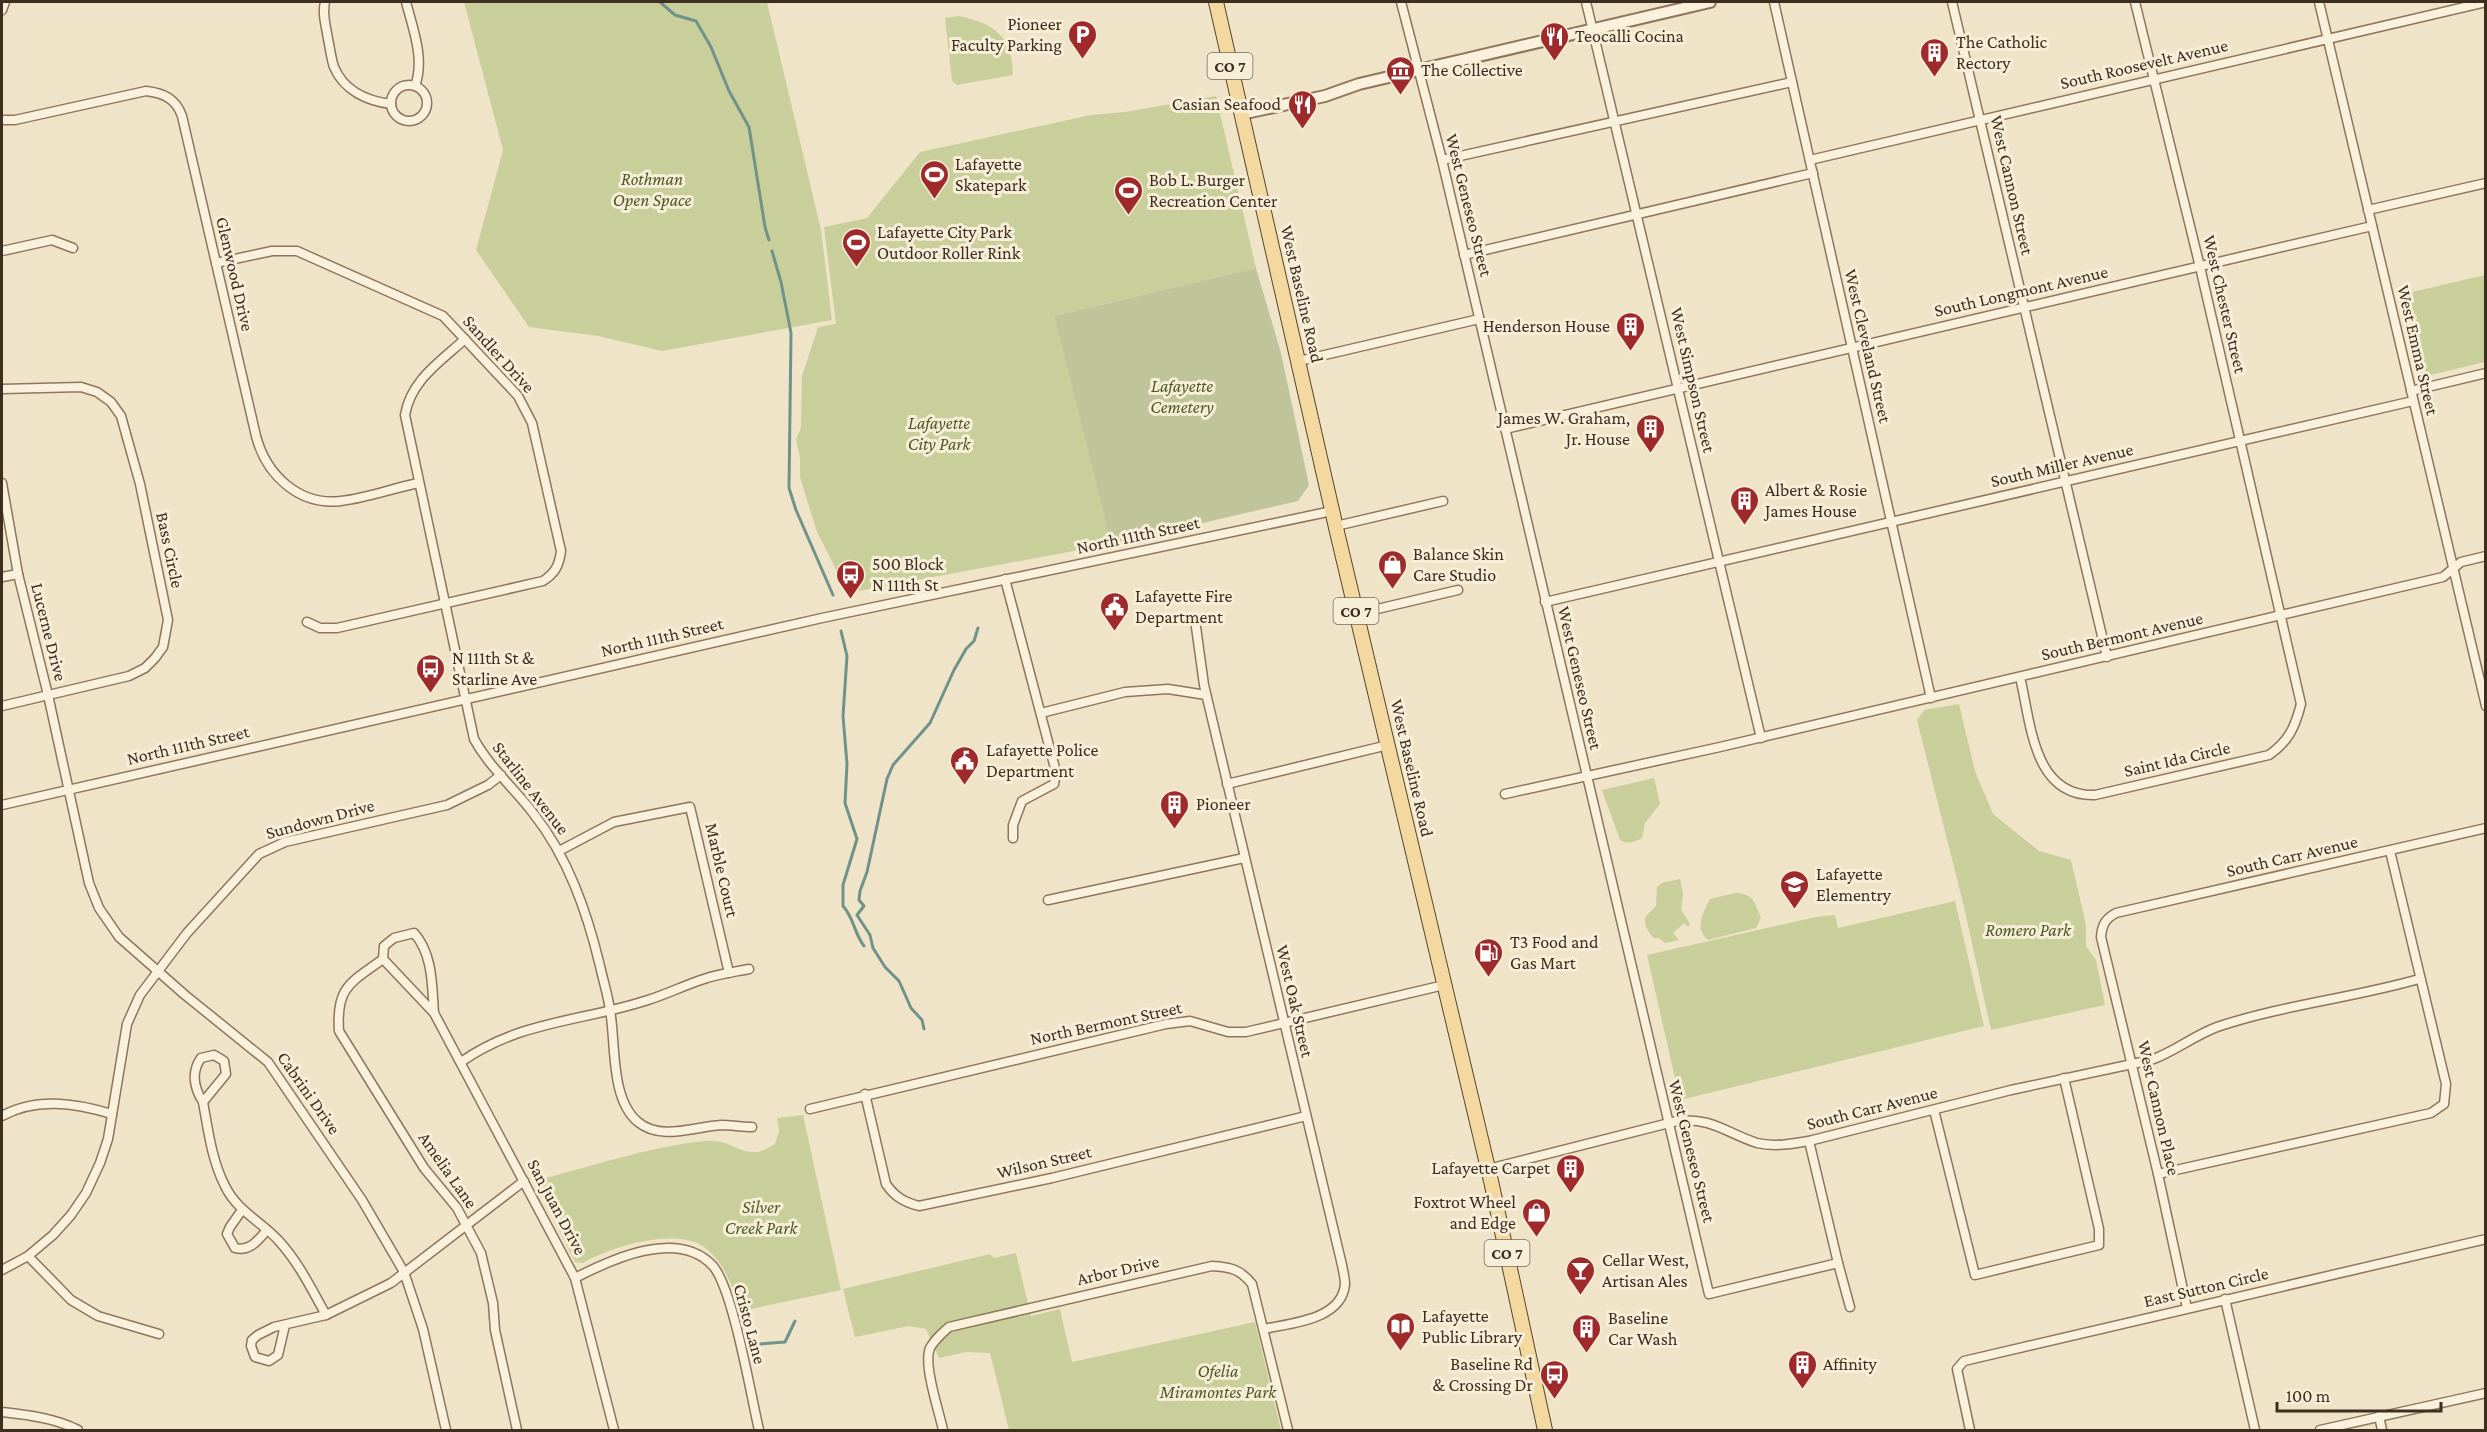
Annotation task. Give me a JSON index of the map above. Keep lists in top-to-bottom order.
{
  "streets": {
    "main road": ["CO 7", "West Baseline Road"],
    "street": [
      "South Roosevelt Avenue",
      "West Cannon Street",
      "West Geneseo Street",
      "Glenwood Drive",
      "South Longmont Avenue",
      "West Chester Street",
      "West Cleveland Street",
      "West Emma Street",
      "Sandler Drive",
      "West Simpson Street",
      "South Miller Avenue",
      "North 111th Street",
      "Bass Circle",
      "Lucerne Drive",
      "South Bermont Avenue",
      "Saint Ida Circle",
      "Starline Avenue",
      "Sundown Drive",
      "South Carr Avenue",
      "Marble Court",
      "West Oak Street",
      "North Bermont Street",
      "Cabrini Drive",
      "West Cannon Place",
      "Wilson Street",
      "Amelia Lane",
      "San Juan Drive",
      "Arbor Drive",
      "East Sutton Circle",
      "Cristo Lane"
    ]
  },
  "crossings": [
    ["South Roosevelt Avenue", "West Cannon Street"],
    ["South Roosevelt Avenue", "West Chester Street"],
    ["South Roosevelt Avenue", "West Cleveland Street"],
    ["South Roosevelt Avenue", "West Emma Street"],
    ["CO 7", "West Baseline Road"],
    ["West Cannon Street", "South Longmont Avenue"],
    ["West Cannon Street", "South Miller Avenue"],
    ["West Cannon Street", "South Bermont Avenue"],
    ["West Geneseo Street", "South Longmont Avenue"],
    ["West Geneseo Street", "South Miller Avenue"],
    ["West Geneseo Street", "South Bermont Avenue"],
    ["West Geneseo Street", "South Carr Avenue"],
    ["Glenwood Drive", "Sandler Drive"],
    ["Glenwood Drive", "Starline Avenue"],
    ["South Longmont Avenue", "West Chester Street"],
    ["South Longmont Avenue", "West Cleveland Street"],
    ["South Longmont Avenue", "West Emma Street"],
    ["South Longmont Avenue", "West Simpson Street"],
    ["West Baseline Road", "North 111th Street"],
    ["West Baseline Road", "North Bermont Street"],
    ["West Chester Street", "South Miller Avenue"],
    ["West Chester Street", "South Bermont Avenue"],
    ["West Chester Street", "Saint Ida Circle"],
    ["West Cleveland Street", "South Miller Avenue"],
    ["West Cleveland Street", "South Bermont Avenue"],
    ["West Emma Street", "South Miller Avenue"],
    ["West Emma Street", "South Bermont Avenue"],
    ["Sandler Drive", "Starline Avenue"],
    ["West Simpson Street", "South Miller Avenue"],
    ["West Simpson Street", "South Bermont Avenue"],
    ["North 111th Street", "Lucerne Drive"],
    ["North 111th Street", "Starline Avenue"],
    ["North 111th Street", "Cabrini Drive"],
    ["Bass Circle", "Lucerne Drive"],
    ["Lucerne Drive", "Cabrini Drive"],
    ["South Bermont Avenue", "Saint Ida Circle"],
    ["Starline Avenue", "Sundown Drive"],
    ["Starline Avenue", "Marble Court"],
    ["Sundown Drive", "Cabrini Drive"],
    ["South Carr Avenue", "West Cannon Place"],
    ["West Oak Street", "North Bermont Street"],
    ["West Oak Street", "Wilson Street"],
    ["West Oak Street", "Arbor Drive"],
    ["North Bermont Street", "Wilson Street"],
    ["West Cannon Place", "East Sutton Circle"],
    ["Amelia Lane", "San Juan Drive"],
    ["San Juan Drive", "Cristo Lane"]
  ],
  "parks": [
    "Rothman Open Space",
    "Lafayette Cemetery",
    "Lafayette City Park",
    "Romero Park",
    "Silver Creek Park",
    "Ofelia Miramontes Park"
  ],
  "places": {
    "parking": ["Pioneer Faculty Parking"],
    "restaurant": ["Teocalli Cocina", "Casian Seafood"],
    "building": [
      "The Catholic Rectory",
      "Henderson House",
      "James W. Graham, Jr. House",
      "Albert & Rosie James House",
      "Pioneer",
      "Lafayette Carpet",
      "Baseline Car Wash",
      "Affinity"
    ],
    "museum": ["The Collective"],
    "sports": ["Lafayette Skatepark", "Bob L. Burger Recreation Center", "Lafayette City Park Outdoor Roller Rink"],
    "shop": ["Balance Skin Care Studio", "Foxtrot Wheel and Edge"],
    "bus stop": ["500 Block N 111th St", "N 111th St & Starline Ave", "Baseline Rd & Crossing Dr"],
    "public building": ["Lafayette Fire Department", "Lafayette Police Department"],
    "school or university": ["Lafayette Elementry"],
    "fuel station": ["T3 Food and Gas Mart"],
    "bar": ["Cellar West, Artisan Ales"],
    "library": ["Lafayette Public Library"]
  },
  "scale_bar": "100 m"
}
